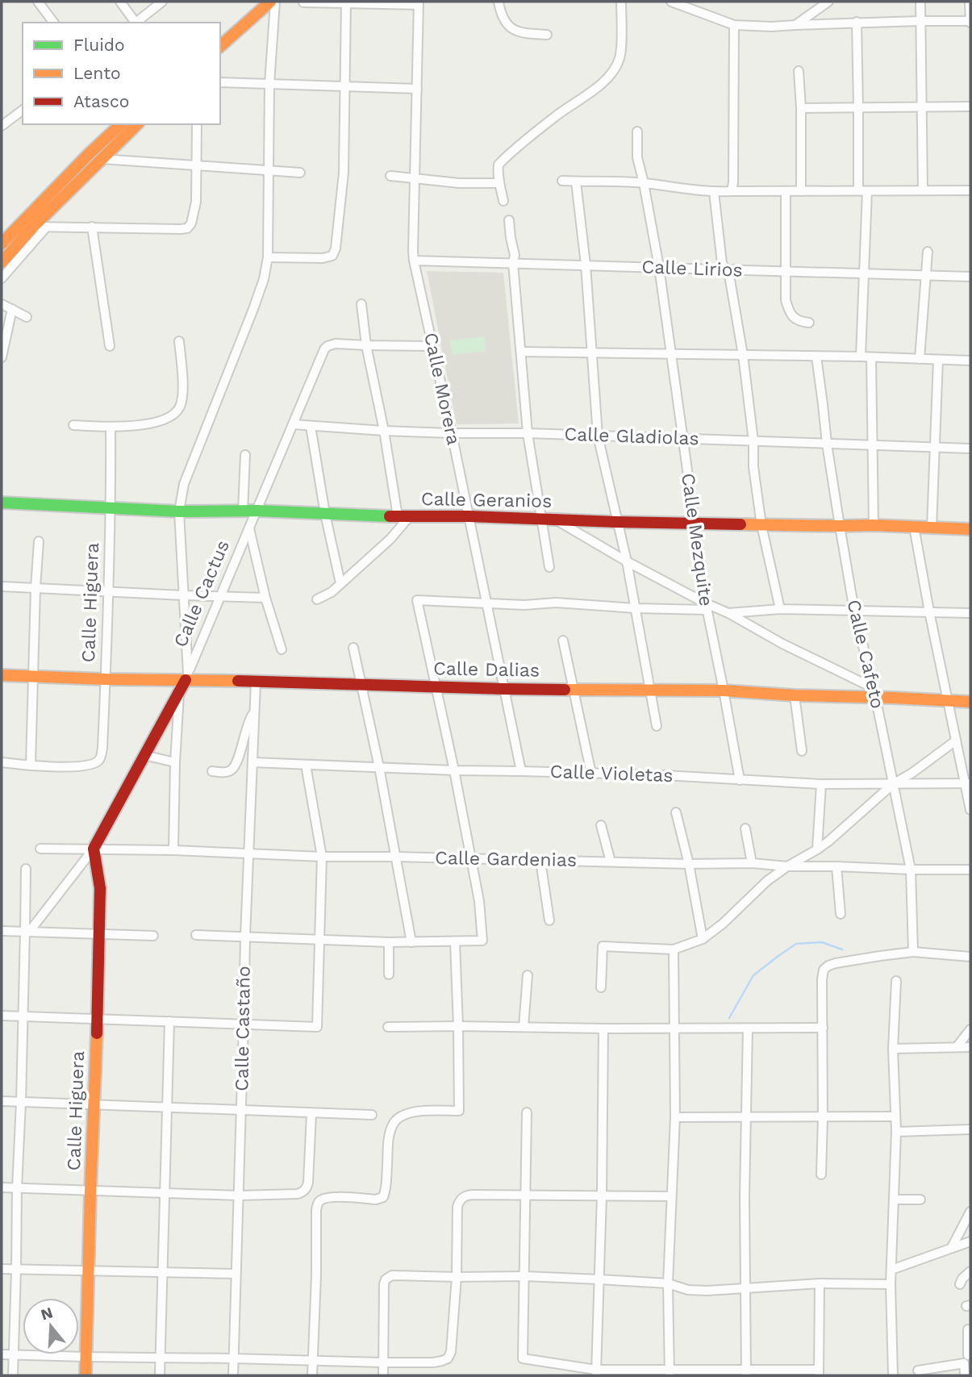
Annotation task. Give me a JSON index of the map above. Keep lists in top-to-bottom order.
{
  "streets": {
    "street": [
      "Calle Lirios",
      "Calle Morera",
      "Calle Gladiolas",
      "Calle Geranios",
      "Calle Mezquite",
      "Calle Cactus",
      "Calle Higuera",
      "Calle Cafeto",
      "Calle Dalias",
      "Calle Violetas",
      "Calle Gardenias",
      "Calle Castaño"
    ]
  },
  "crossings": [
    ["Calle Lirios", "Calle Morera"],
    ["Calle Lirios", "Calle Mezquite"],
    ["Calle Morera", "Calle Gladiolas"],
    ["Calle Morera", "Calle Geranios"],
    ["Calle Morera", "Calle Dalias"],
    ["Calle Morera", "Calle Violetas"],
    ["Calle Gladiolas", "Calle Mezquite"],
    ["Calle Gladiolas", "Calle Cactus"],
    ["Calle Gladiolas", "Calle Cafeto"],
    ["Calle Geranios", "Calle Mezquite"],
    ["Calle Geranios", "Calle Cactus"],
    ["Calle Geranios", "Calle Higuera"],
    ["Calle Geranios", "Calle Cafeto"],
    ["Calle Mezquite", "Calle Dalias"],
    ["Calle Mezquite", "Calle Violetas"],
    ["Calle Cactus", "Calle Higuera"],
    ["Calle Cactus", "Calle Dalias"],
    ["Calle Cactus", "Calle Gardenias"],
    ["Calle Higuera", "Calle Dalias"],
    ["Calle Higuera", "Calle Gardenias"],
    ["Calle Cafeto", "Calle Dalias"],
    ["Calle Cafeto", "Calle Violetas"],
    ["Calle Cafeto", "Calle Gardenias"],
    ["Calle Dalias", "Calle Castaño"],
    ["Calle Violetas", "Calle Castaño"],
    ["Calle Gardenias", "Calle Castaño"]
  ],
  "legend": ["Fluido", "Lento", "Atasco"],
  "north": "top"
}
